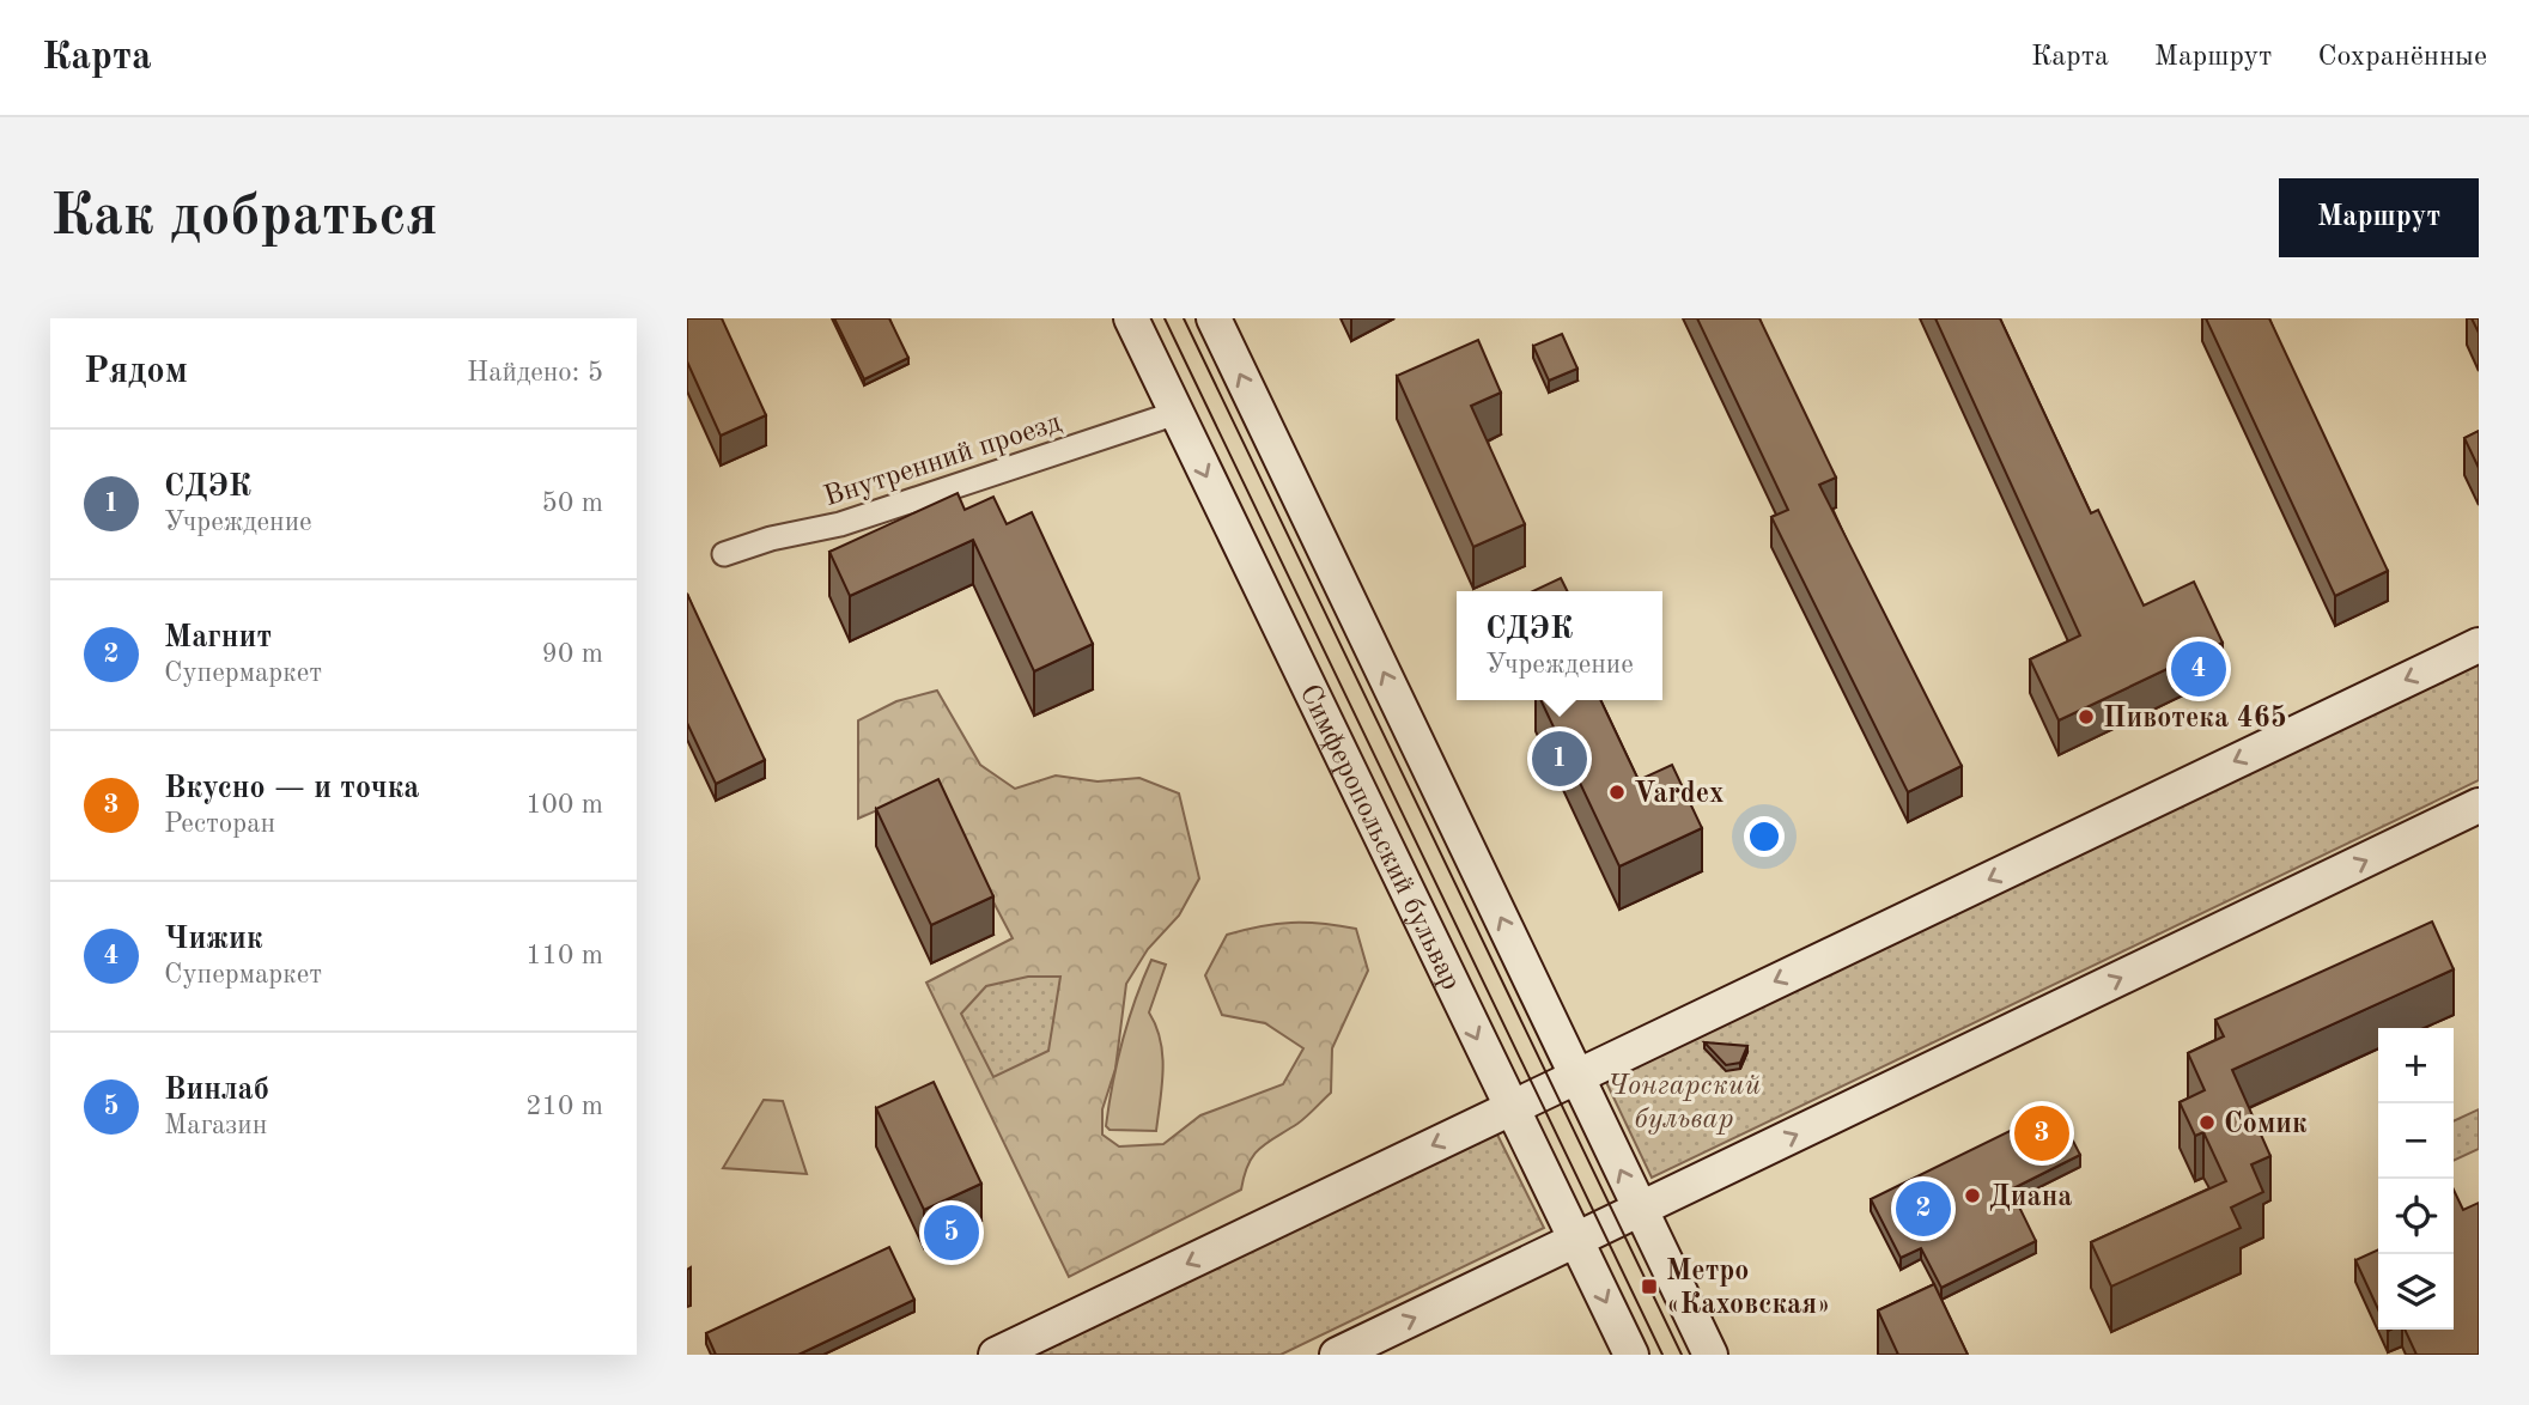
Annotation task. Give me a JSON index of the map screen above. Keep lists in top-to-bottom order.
{
  "streets": {
    "main road": ["Симферопольский бульвар"],
    "street": ["Внутренний проезд"]
  },
  "crossings": [
    ["Внутренний проезд", "Симферопольский бульвар"]
  ],
  "parks": ["Чонгарский бульвар"],
  "places": {
    "other": [
      "Пивотека 465",
      "Vardex",
      "Сомик",
      "Диана"
    ],
    "transit": ["Метро «Каховская»"]
  },
  "page": {
    "header": "Карта",
    "nav": ["Карта", "Маршрут", "Сохранённые"],
    "buttons": "Маршрут",
    "title": "Как добраться",
    "heading": ["Рядом", "Найдено: 5"],
    "list": [
      {
        "mark": "1",
        "name": "СДЭК",
        "note": "Учреждение",
        "value": "50 m"
      },
      {
        "mark": "2",
        "name": "Магнит",
        "note": "Супермаркет",
        "value": "90 m"
      },
      {
        "mark": "3",
        "name": "Вкусно — и точка",
        "note": "Ресторан",
        "value": "100 m"
      },
      {
        "mark": "4",
        "name": "Чижик",
        "note": "Супермаркет",
        "value": "110 m"
      },
      {
        "mark": "5",
        "name": "Винлаб",
        "note": "Магазин",
        "value": "210 m"
      }
    ],
    "popup": ["СДЭК", "Учреждение"],
    "pins": [
      "4",
      "1",
      "3",
      "2",
      "5"
    ],
    "map_buttons": ["+", "−"]
  }
}
